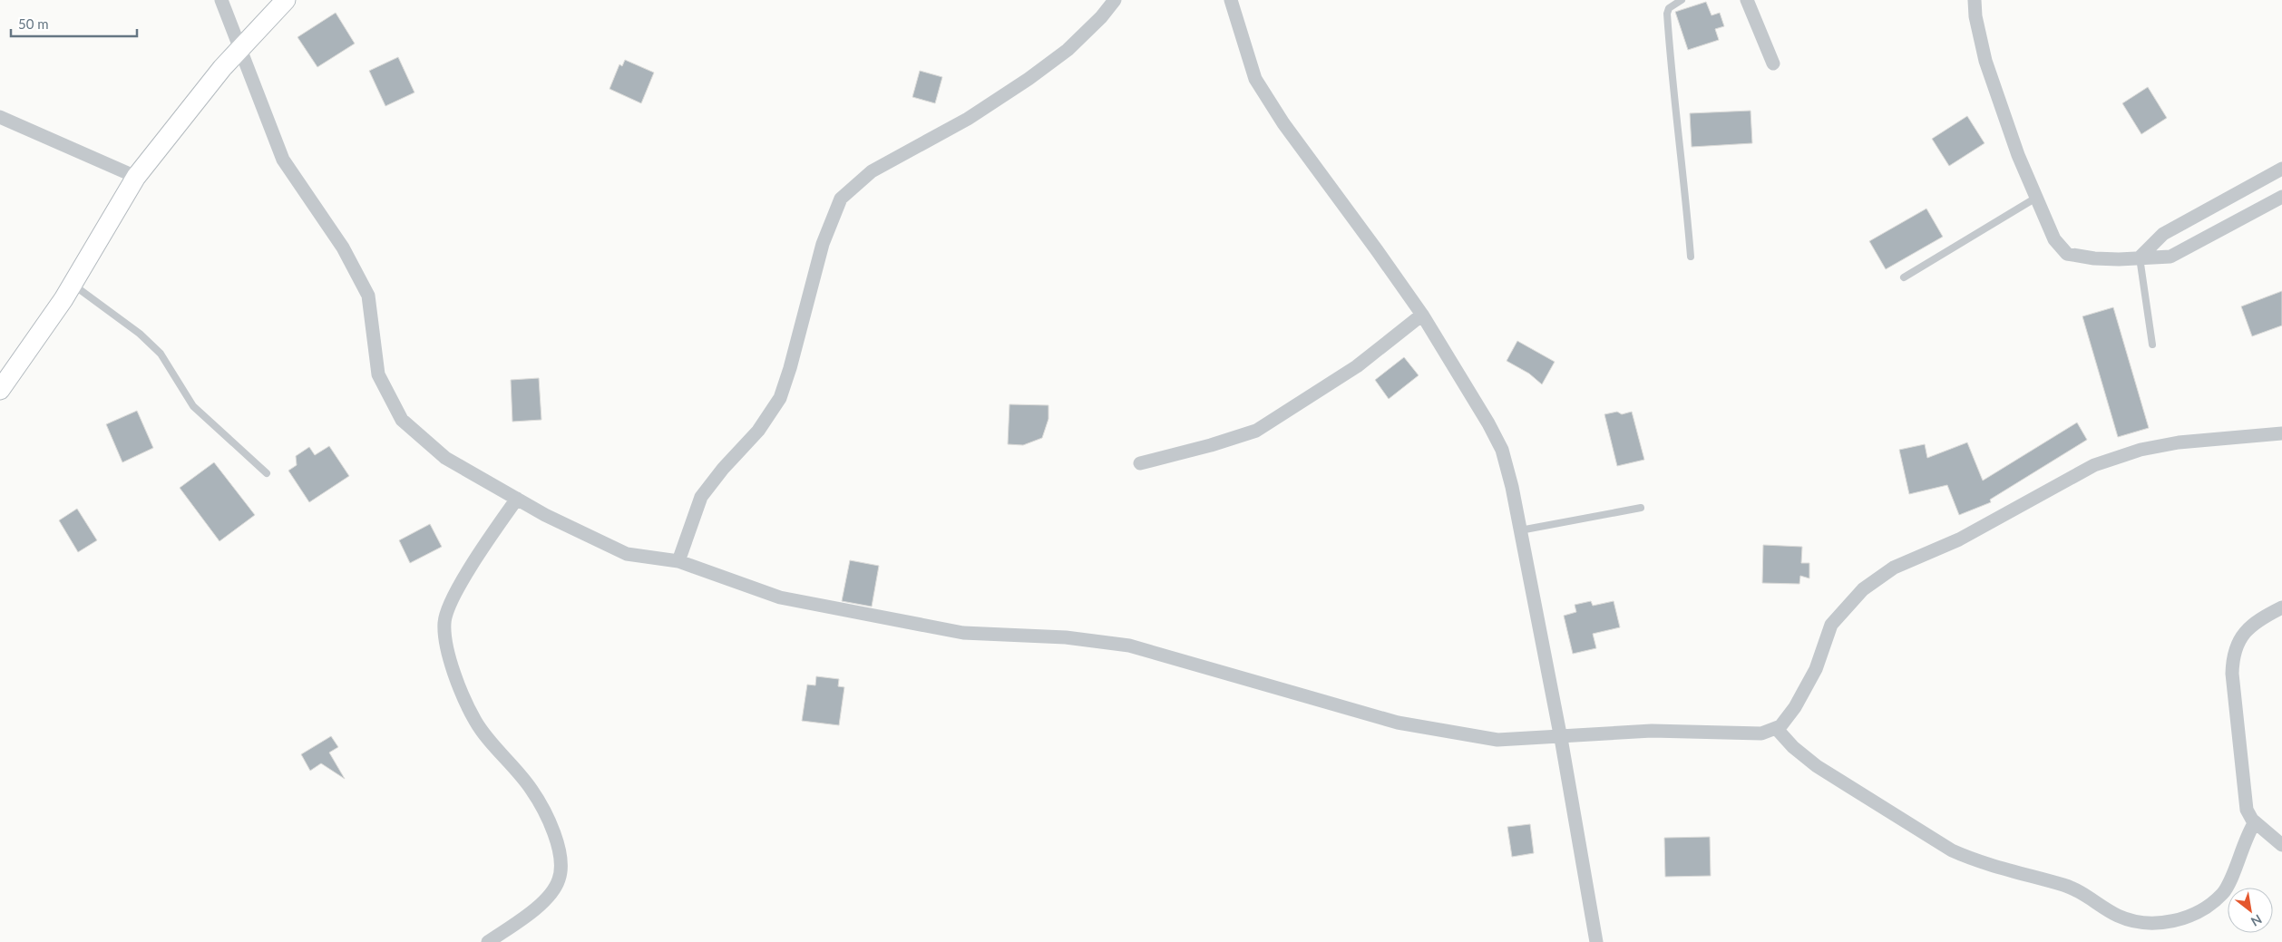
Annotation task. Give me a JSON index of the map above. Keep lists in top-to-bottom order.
{
  "scale_bar": "50 m",
  "north": "bottom right"
}
